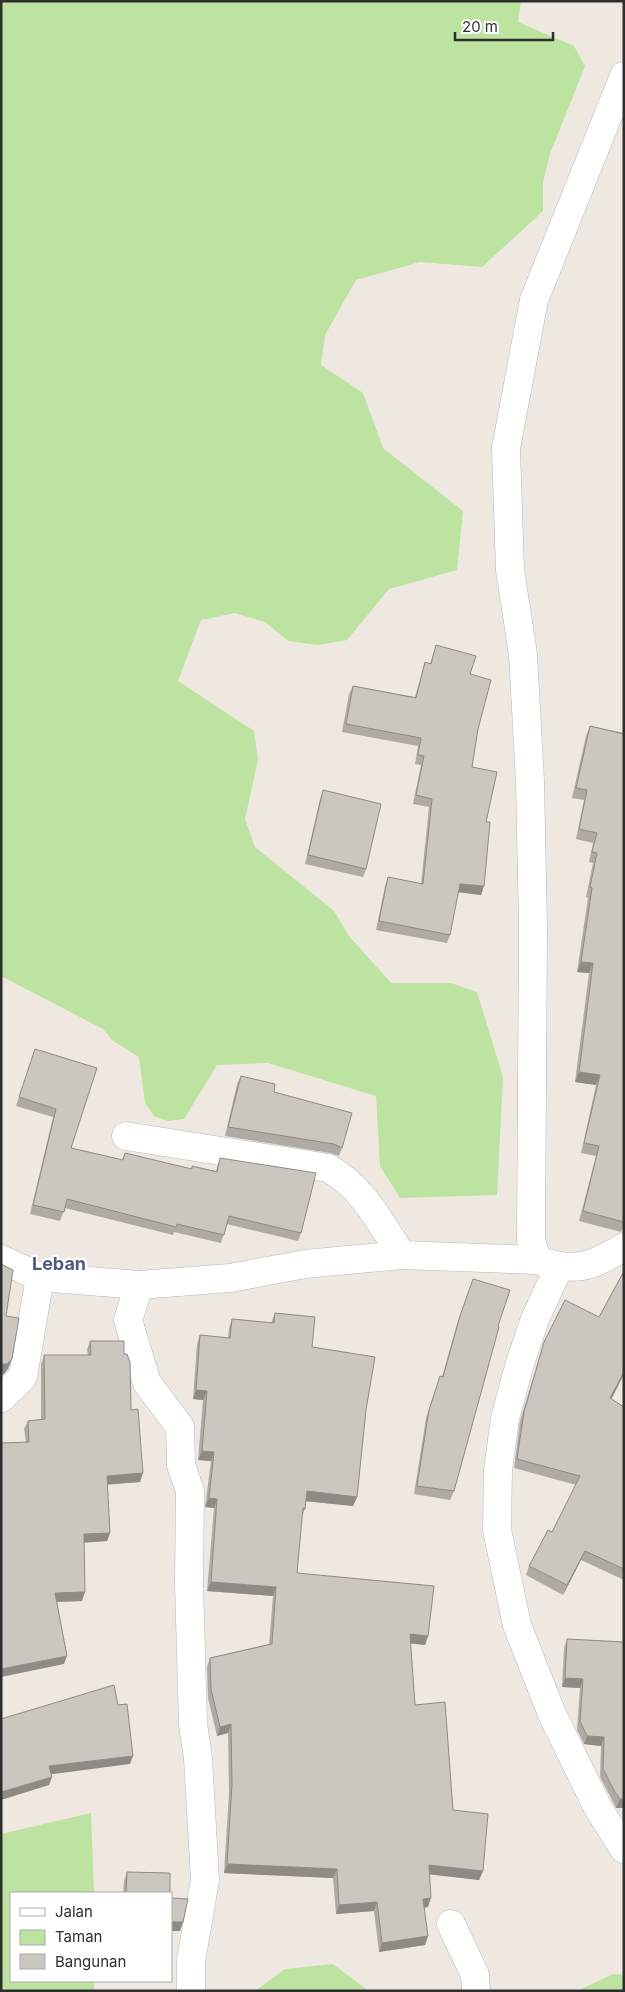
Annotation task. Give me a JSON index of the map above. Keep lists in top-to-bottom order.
{
  "districts": ["Leban"],
  "legend": ["Jalan", "Taman", "Bangunan"],
  "scale_bar": "20 m"
}
